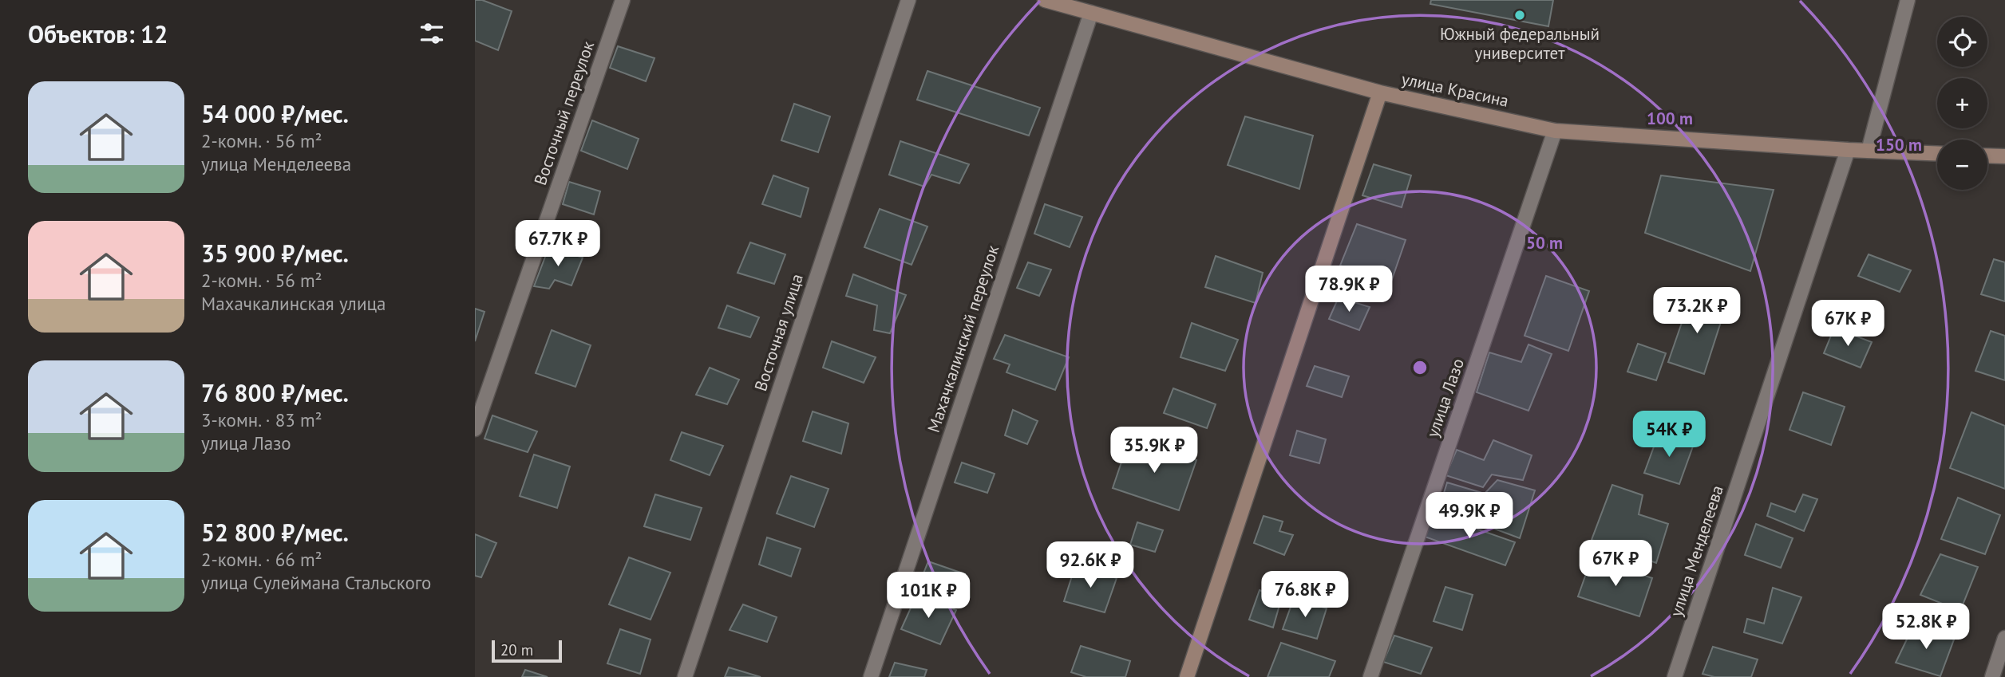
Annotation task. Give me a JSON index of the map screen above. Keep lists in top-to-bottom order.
{
  "streets": {
    "street": [
      "улица Красина",
      "Восточный переулок",
      "Восточная улица",
      "Махачкалинский переулок",
      "улица Лазо",
      "улица Менделеева"
    ]
  },
  "crossings": [
    ["улица Красина", "Махачкалинский переулок"],
    ["улица Красина", "улица Лазо"],
    ["улица Красина", "улица Менделеева"]
  ],
  "places": ["Южный федеральный университет"],
  "scale_bar": "20 m",
  "page": {
    "heading": "Объектов: 12",
    "map_buttons": ["+", "−"],
    "list": [
      {
        "name": "54 000 ₽/мес.",
        "note": "2-комн. · 56 m² · улица Менделеева"
      },
      {
        "name": "35 900 ₽/мес.",
        "note": "2-комн. · 56 m² · Махачкалинская улица"
      },
      {
        "name": "76 800 ₽/мес.",
        "note": "3-комн. · 83 m² · улица Лазо"
      },
      {
        "name": "52 800 ₽/мес.",
        "note": "2-комн. · 66 m² · улица Сулеймана Стальского"
      }
    ],
    "price": [
      "67.7K ₽",
      "78.9K ₽",
      "73.2K ₽",
      "67K ₽",
      "54K ₽",
      "35.9K ₽",
      "49.9K ₽",
      "67K ₽",
      "92.6K ₽",
      "76.8K ₽",
      "101K ₽",
      "52.8K ₽"
    ],
    "scale": "20 m"
  },
  "rings": ["100 m", "150 m", "50 m"]
}
